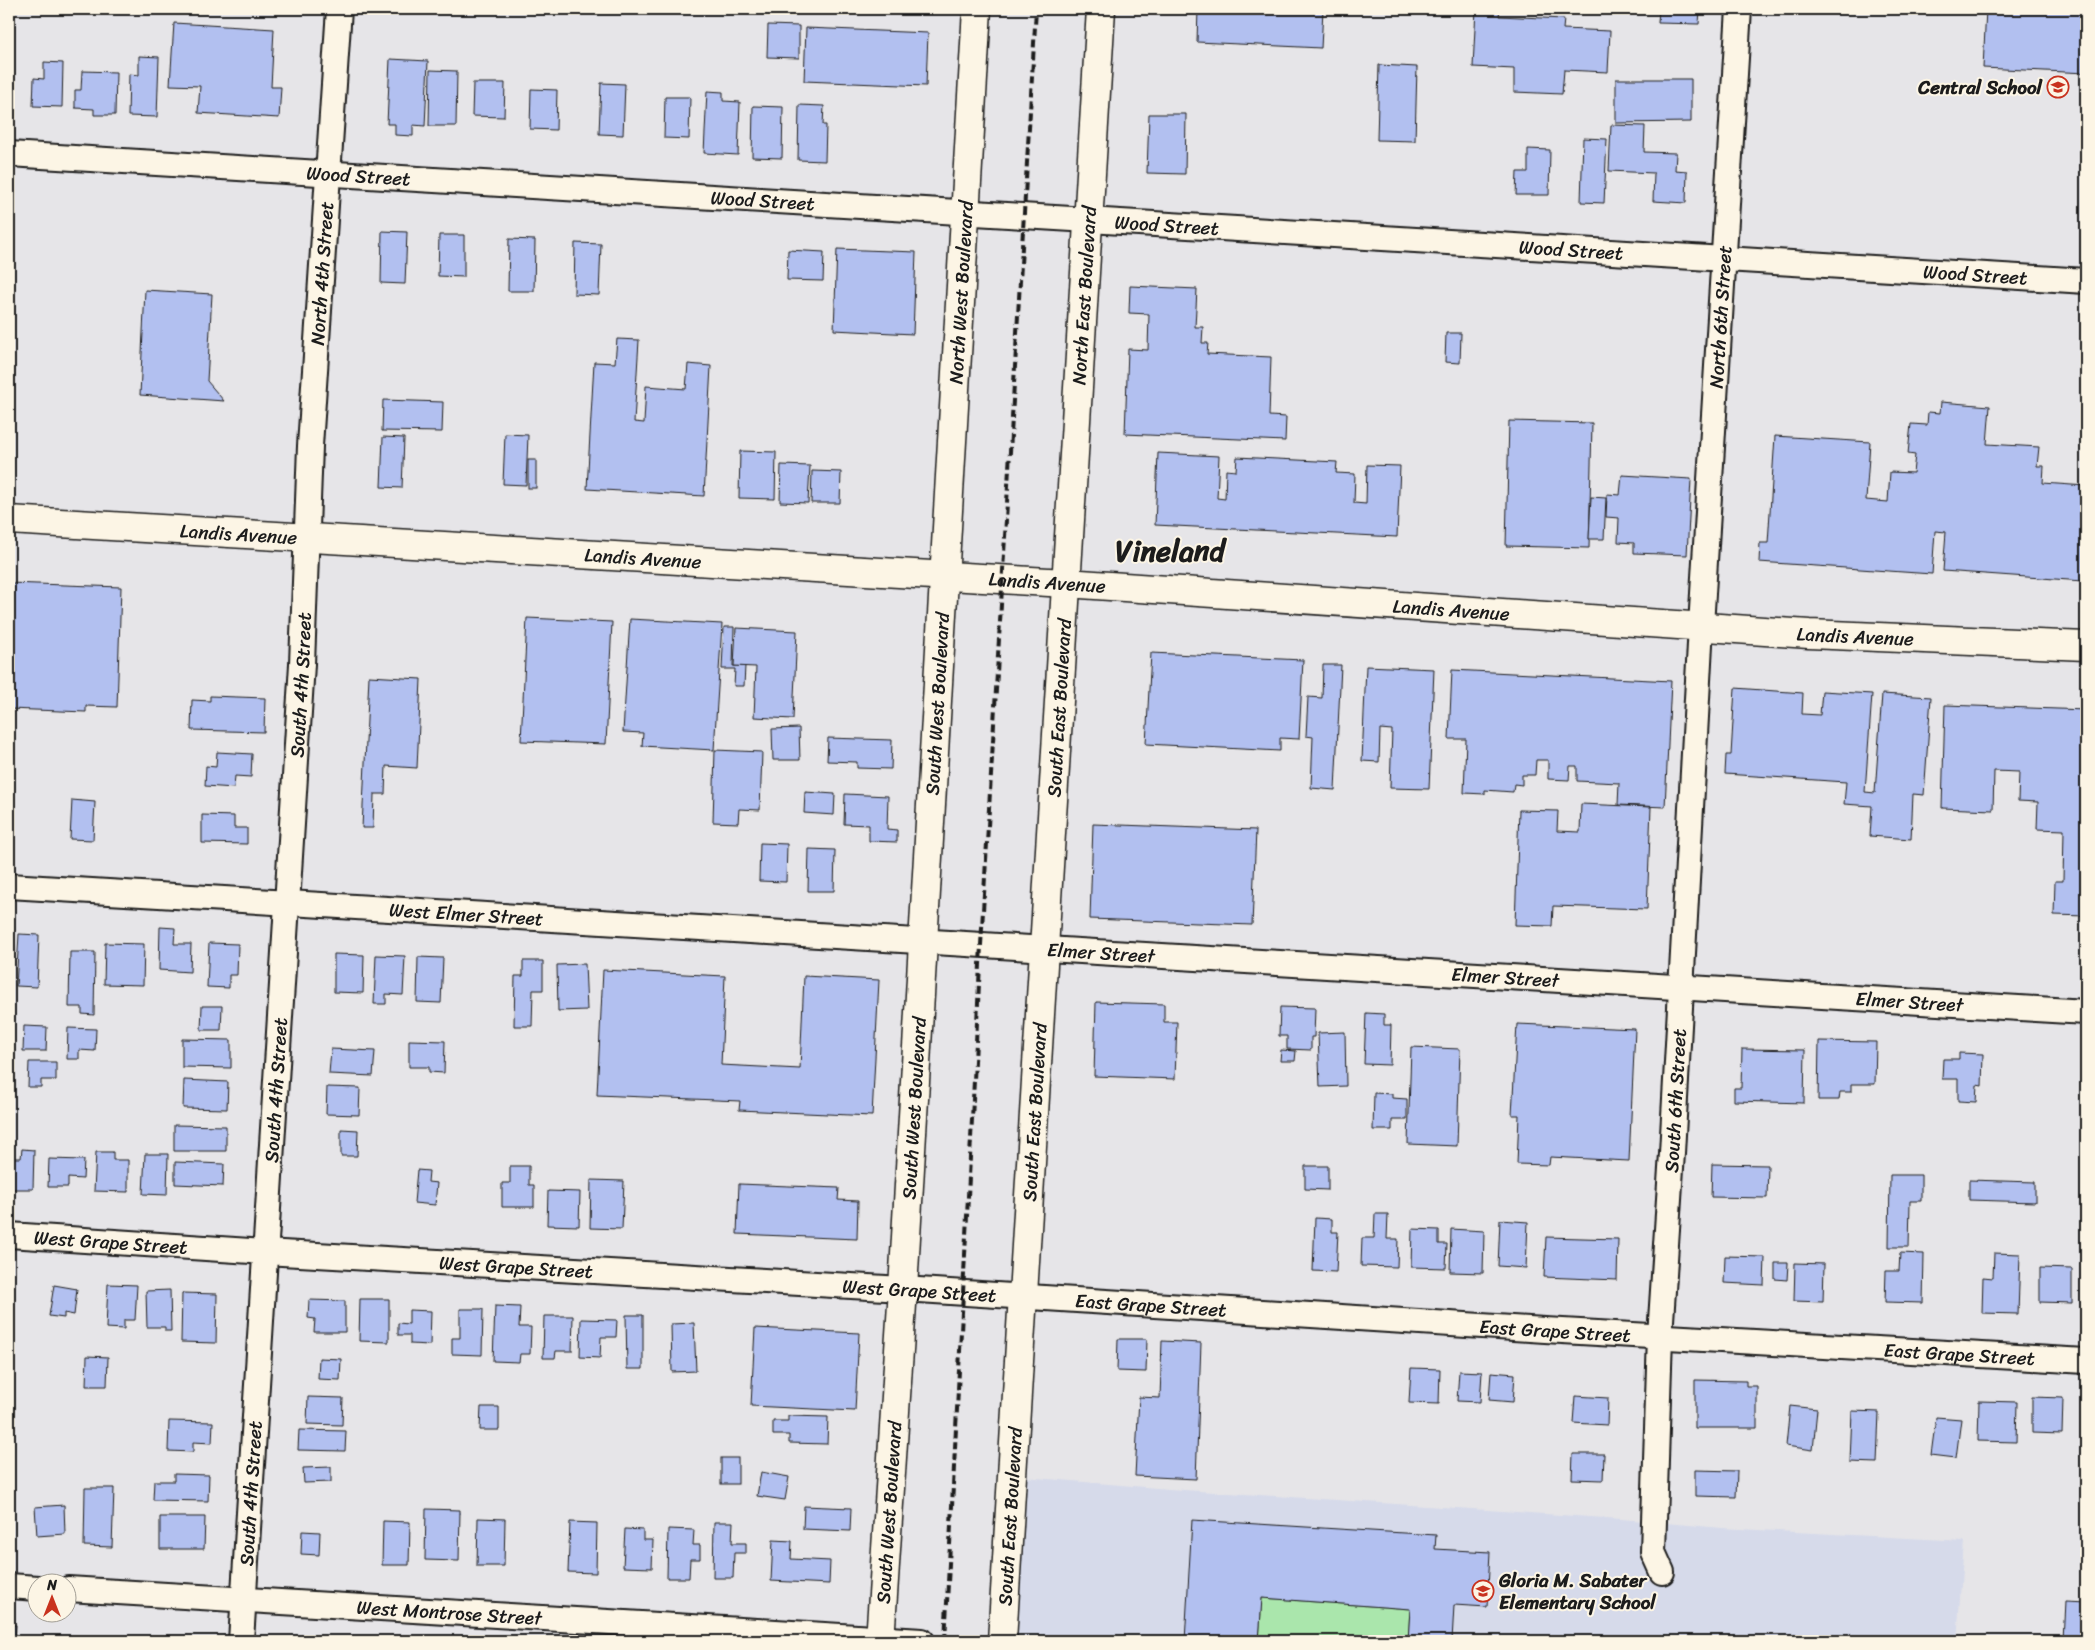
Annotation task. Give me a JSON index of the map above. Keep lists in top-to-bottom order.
{
  "streets": {
    "main road": [
      "North West Boulevard",
      "North East Boulevard",
      "Landis Avenue",
      "South West Boulevard",
      "South East Boulevard"
    ],
    "street": [
      "Wood Street",
      "North 4th Street",
      "North 6th Street",
      "South 4th Street",
      "West Elmer Street",
      "Elmer Street",
      "South 6th Street",
      "West Grape Street",
      "East Grape Street",
      "West Montrose Street"
    ]
  },
  "crossings": [
    ["Wood Street", "North 4th Street"],
    ["Wood Street", "North West Boulevard"],
    ["Wood Street", "North East Boulevard"],
    ["Wood Street", "North 6th Street"],
    ["North 4th Street", "Landis Avenue"],
    ["North 4th Street", "South 4th Street"],
    ["North West Boulevard", "Landis Avenue"],
    ["North West Boulevard", "South West Boulevard"],
    ["North East Boulevard", "Landis Avenue"],
    ["North East Boulevard", "South East Boulevard"],
    ["North 6th Street", "Landis Avenue"],
    ["North 6th Street", "South 6th Street"],
    ["Landis Avenue", "South 4th Street"],
    ["Landis Avenue", "South West Boulevard"],
    ["Landis Avenue", "South East Boulevard"],
    ["Landis Avenue", "South 6th Street"],
    ["South 4th Street", "West Elmer Street"],
    ["South 4th Street", "West Grape Street"],
    ["South 4th Street", "West Montrose Street"],
    ["South West Boulevard", "West Elmer Street"],
    ["South West Boulevard", "Elmer Street"],
    ["South West Boulevard", "West Grape Street"],
    ["South West Boulevard", "West Montrose Street"],
    ["South East Boulevard", "Elmer Street"],
    ["South East Boulevard", "West Grape Street"],
    ["South East Boulevard", "East Grape Street"],
    ["West Elmer Street", "Elmer Street"],
    ["Elmer Street", "South 6th Street"],
    ["South 6th Street", "East Grape Street"],
    ["West Grape Street", "East Grape Street"]
  ],
  "districts": ["Vineland"],
  "places": {
    "school or university": ["Central School", "Gloria M. Sabater Elementary School"]
  },
  "north": "top"
}
